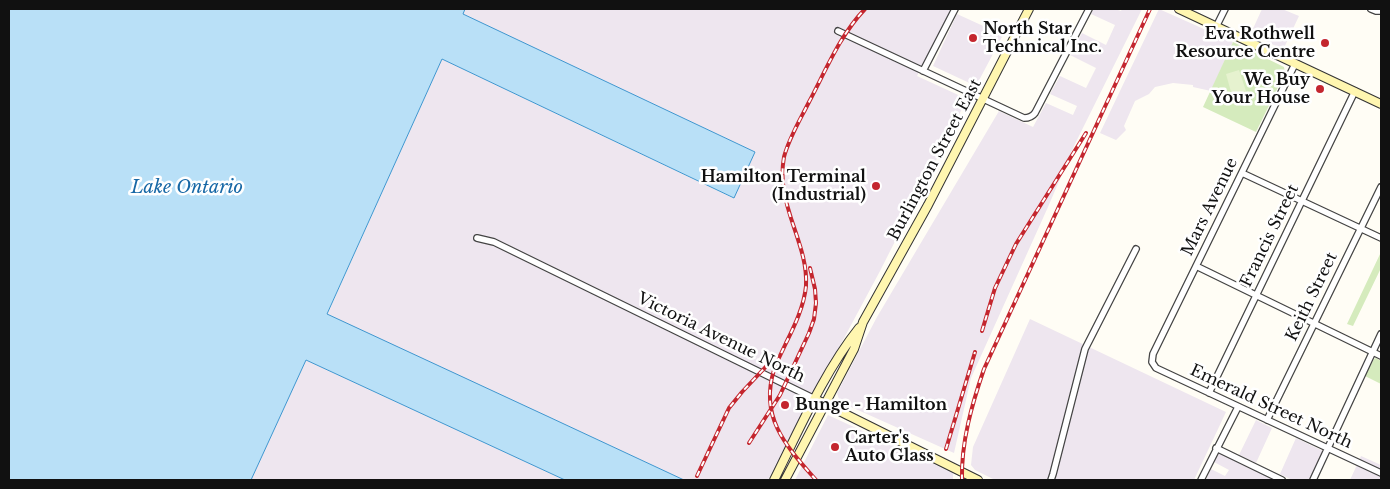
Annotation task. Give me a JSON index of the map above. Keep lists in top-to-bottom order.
{
  "streets": {
    "main road": ["Burlington Street East", "Victoria Avenue North"],
    "street": [
      "Mars Avenue",
      "Francis Street",
      "Keith Street",
      "Emerald Street North"
    ]
  },
  "crossings": [
    ["Burlington Street East", "Victoria Avenue North"],
    ["Mars Avenue", "Emerald Street North"],
    ["Francis Street", "Emerald Street North"],
    ["Keith Street", "Emerald Street North"]
  ],
  "water": ["Lake Ontario"],
  "places": [
    "North Star Technical Inc.",
    "Eva Rothwell Resource Centre",
    "We Buy Your House",
    "Hamilton Terminal (Industrial)",
    "Bunge - Hamilton",
    "Carter's Auto Glass"
  ]
}
